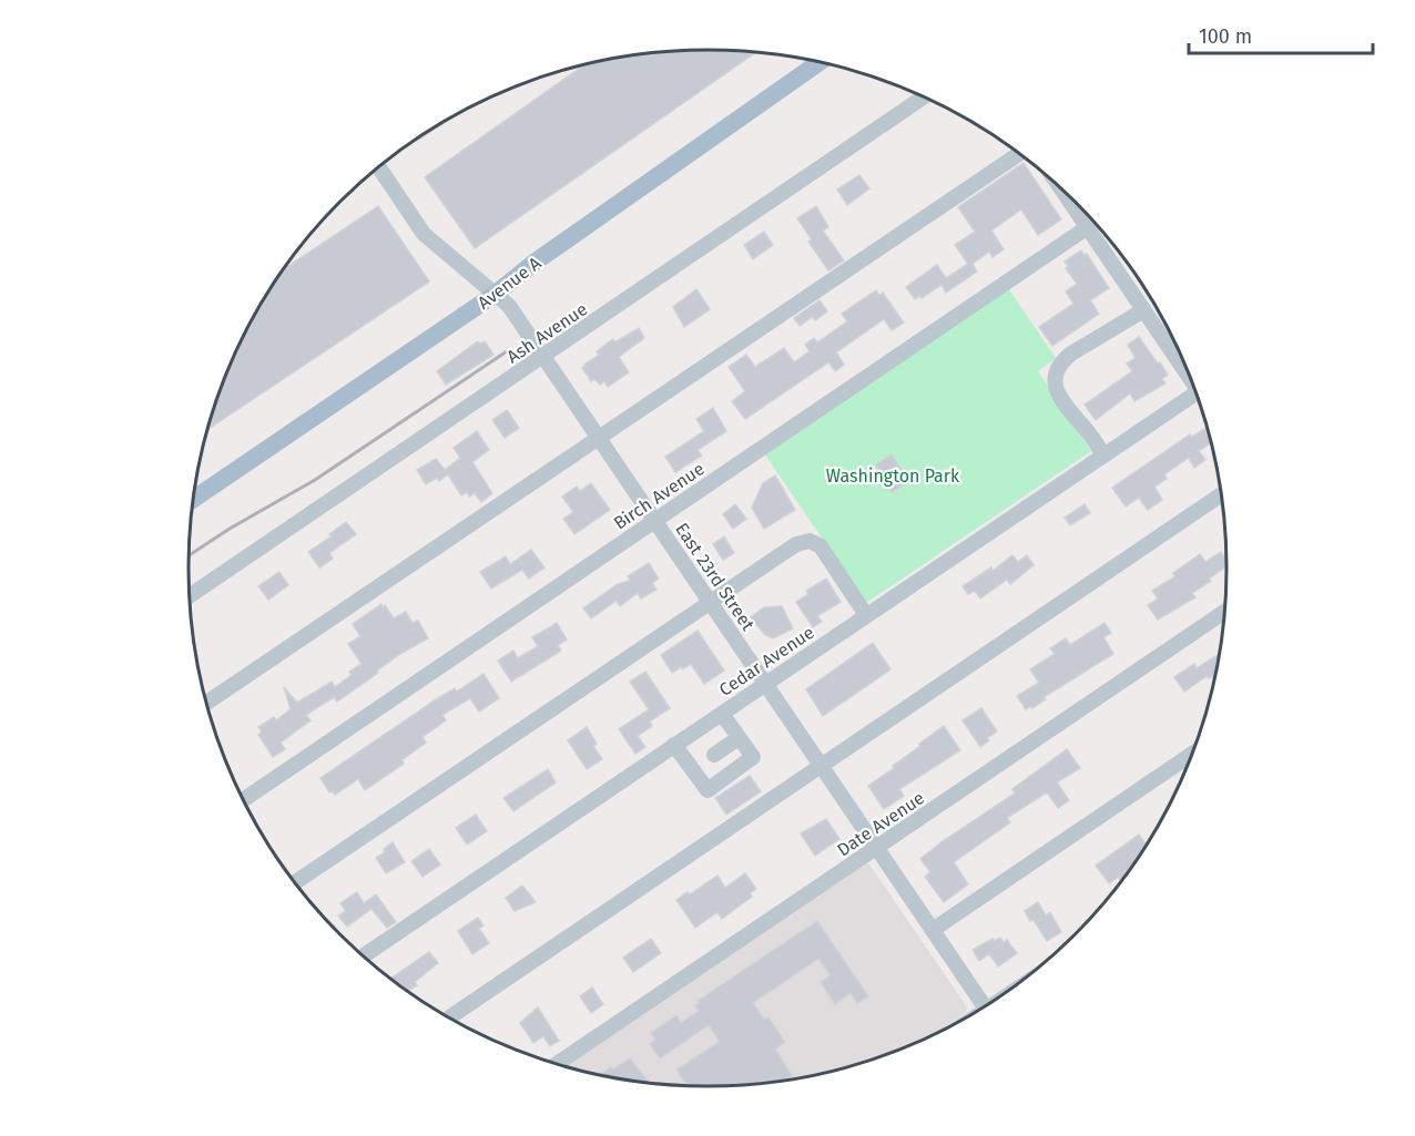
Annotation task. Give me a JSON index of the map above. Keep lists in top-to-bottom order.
{
  "streets": {
    "main road": ["Avenue A"],
    "street": [
      "Ash Avenue",
      "Birch Avenue",
      "East 23rd Street",
      "Cedar Avenue",
      "Date Avenue"
    ]
  },
  "crossings": [
    ["Avenue A", "East 23rd Street"],
    ["Ash Avenue", "East 23rd Street"],
    ["Birch Avenue", "East 23rd Street"],
    ["East 23rd Street", "Cedar Avenue"],
    ["East 23rd Street", "Date Avenue"]
  ],
  "parks": ["Washington Park"],
  "scale_bar": "100 m"
}
